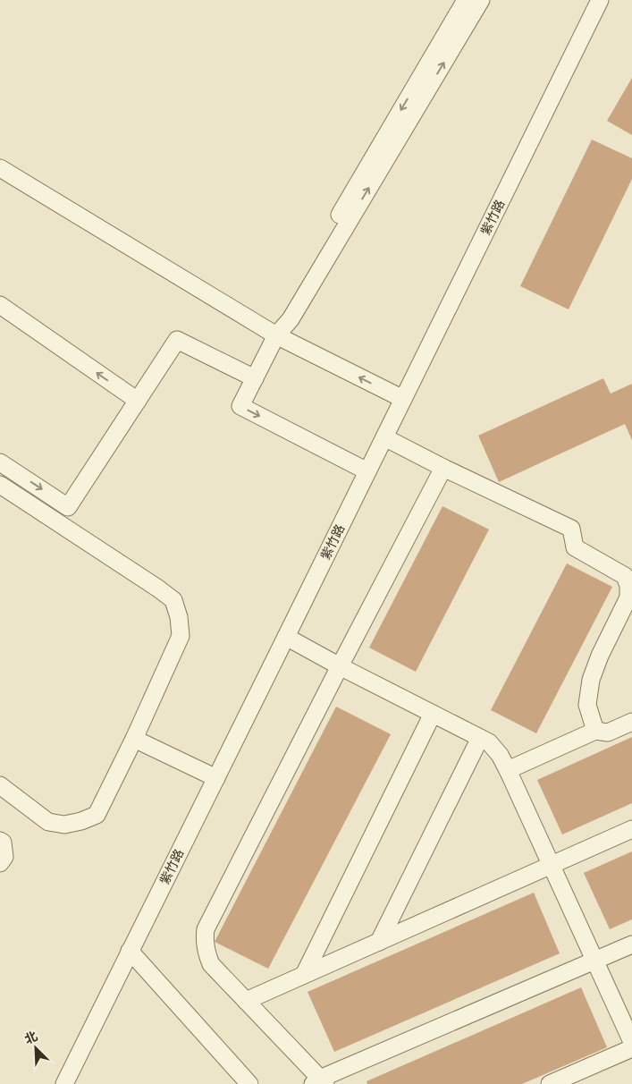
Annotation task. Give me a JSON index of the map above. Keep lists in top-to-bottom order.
{
  "streets": {
    "street": ["紫竹路"]
  },
  "north": "top left"
}
